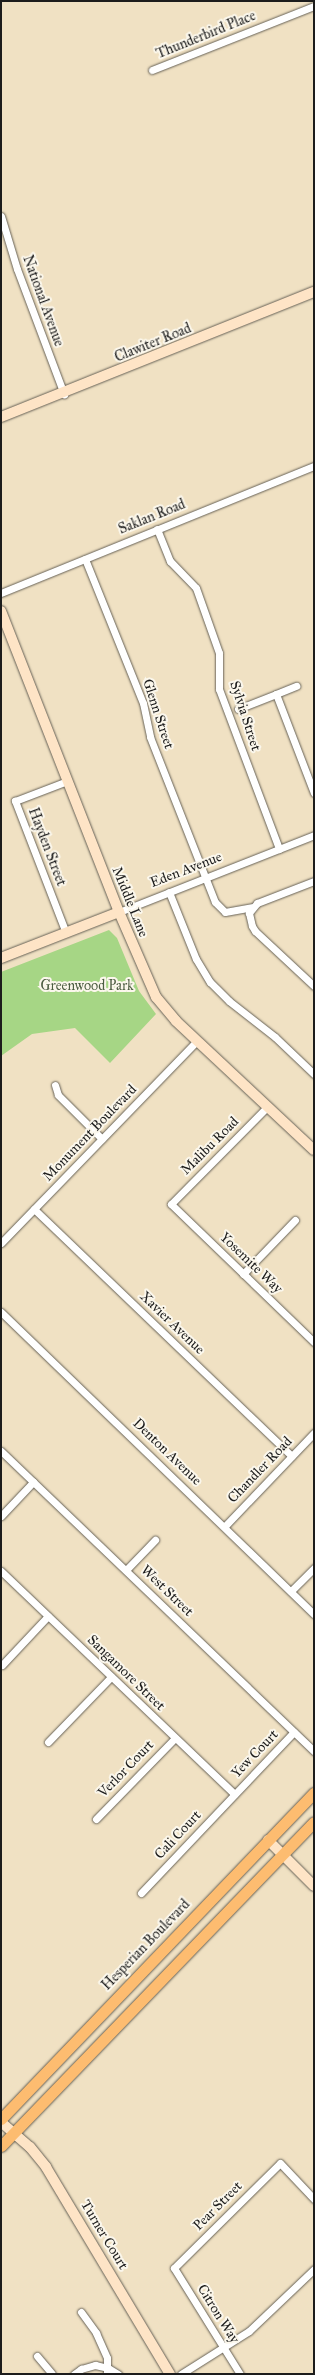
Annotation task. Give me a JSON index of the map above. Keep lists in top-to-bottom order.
{
  "streets": {
    "main road": ["Hesperian Boulevard"],
    "street": [
      "Thunderbird Place",
      "National Avenue",
      "Clawiter Road",
      "Saklan Road",
      "Glenn Street",
      "Sylvia Street",
      "Hayden Street",
      "Eden Avenue",
      "Middle Lane",
      "Monument Boulevard",
      "Malibu Road",
      "Yosemite Way",
      "Xavier Avenue",
      "Denton Avenue",
      "Chandler Road",
      "West Street",
      "Sangamore Street",
      "Yew Court",
      "Verlor Court",
      "Cali Court",
      "Pear Street",
      "Turner Court",
      "Citron Way"
    ]
  },
  "crossings": [
    ["National Avenue", "Clawiter Road"],
    ["Saklan Road", "Glenn Street"],
    ["Saklan Road", "Sylvia Street"],
    ["Glenn Street", "Eden Avenue"],
    ["Sylvia Street", "Eden Avenue"],
    ["Hayden Street", "Eden Avenue"],
    ["Hayden Street", "Middle Lane"],
    ["Eden Avenue", "Middle Lane"],
    ["Middle Lane", "Monument Boulevard"],
    ["Middle Lane", "Malibu Road"],
    ["Monument Boulevard", "Xavier Avenue"],
    ["Malibu Road", "Yosemite Way"],
    ["Xavier Avenue", "Chandler Road"],
    ["Denton Avenue", "Chandler Road"],
    ["West Street", "Yew Court"],
    ["Sangamore Street", "Yew Court"],
    ["Sangamore Street", "Verlor Court"],
    ["Sangamore Street", "Cali Court"],
    ["Yew Court", "Cali Court"],
    ["Hesperian Boulevard", "Turner Court"],
    ["Pear Street", "Citron Way"]
  ],
  "parks": ["Greenwood Park"]
}
